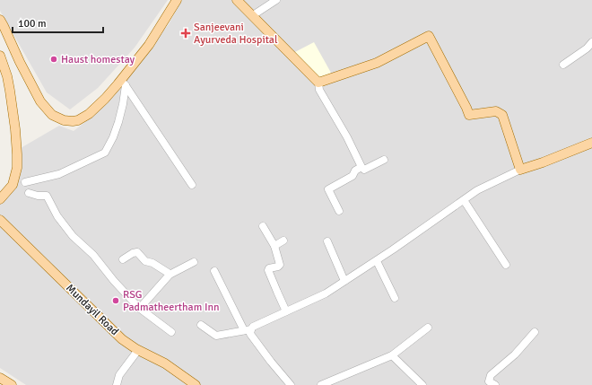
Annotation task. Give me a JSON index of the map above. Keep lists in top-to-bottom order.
{
  "streets": {
    "main road": ["Mundayil Road"]
  },
  "places": {
    "health": ["Sanjeevani Ayurveda Hospital"],
    "other": ["Haust homestay", "RSG Padmatheertham Inn"]
  },
  "scale_bar": "100 m"
}
